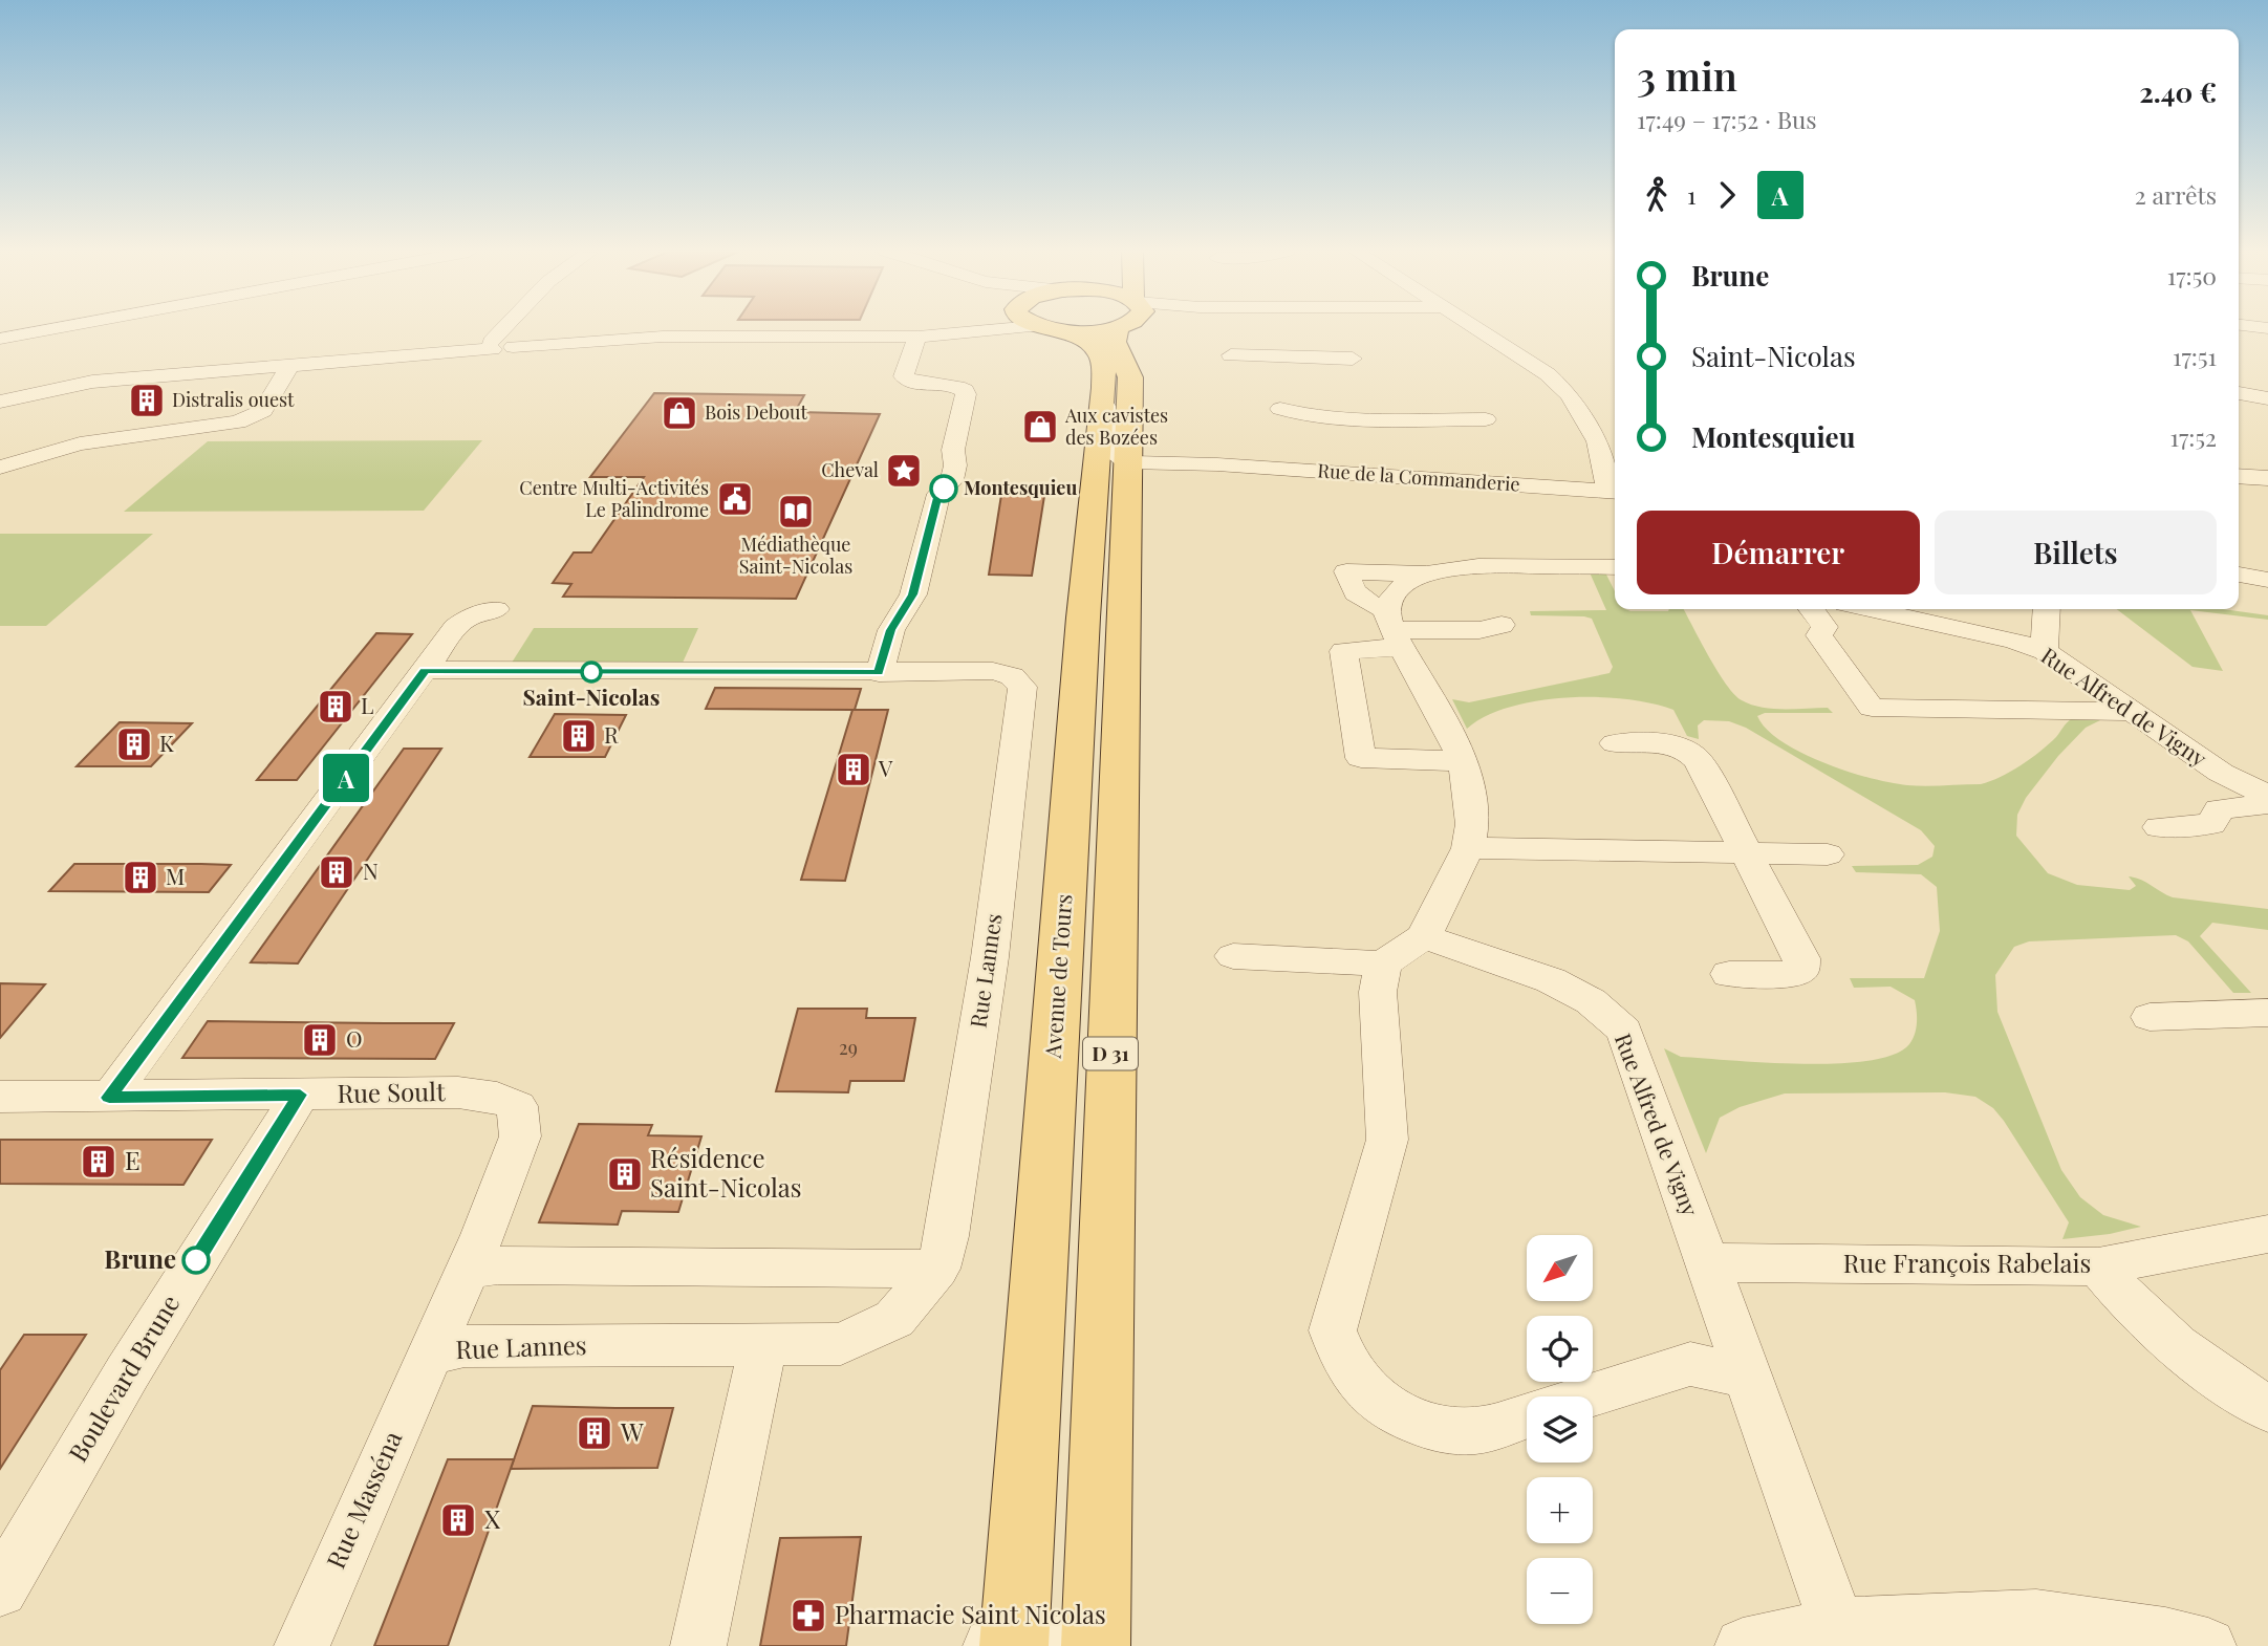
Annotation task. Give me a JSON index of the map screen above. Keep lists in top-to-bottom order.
{
  "streets": {
    "main road": ["Avenue de Tours", "D 31"],
    "street": [
      "Rue de la Commanderie",
      "Rue Alfred de Vigny",
      "Rue Lannes",
      "Rue Soult",
      "Rue François Rabelais",
      "Boulevard Brune",
      "Rue Masséna"
    ]
  },
  "crossings": [
    ["Rue de la Commanderie", "D 31"],
    ["Rue Alfred de Vigny", "Rue François Rabelais"],
    ["Rue Lannes", "Rue Masséna"],
    ["Rue Soult", "Boulevard Brune"],
    ["Rue Soult", "Rue Masséna"]
  ],
  "places": {
    "building": [
      "Distralis ouest",
      "L",
      "R",
      "K",
      "V",
      "N",
      "M",
      "O",
      "E",
      "Résidence Saint-Nicolas",
      "W",
      "X"
    ],
    "shop": ["Bois Debout", "Aux cavistes des Bozées"],
    "place": ["Cheval"],
    "other": ["Montesquieu", "Saint-Nicolas", "Brune"],
    "public building": ["Centre Multi-Activités Le Palindrome"],
    "library": ["Médiathèque Saint-Nicolas"],
    "pharmacy": ["Pharmacie Saint Nicolas"]
  },
  "lines": ["bus line A"],
  "house_numbers": ["29"],
  "north": "bottom left",
  "page": {
    "on_map": "A",
    "heading": ["3 min", "17:49 – 17:52 · Bus", "2.40 €"],
    "legs": ["1", "A", "2 arrêts"],
    "list": [
      {
        "name": "Brune",
        "value": "17:50"
      },
      {
        "name": "Saint-Nicolas",
        "value": "17:51"
      },
      {
        "name": "Montesquieu",
        "value": "17:52"
      }
    ],
    "buttons": ["Démarrer", "Billets"],
    "map_buttons": ["+", "−"]
  }
}
